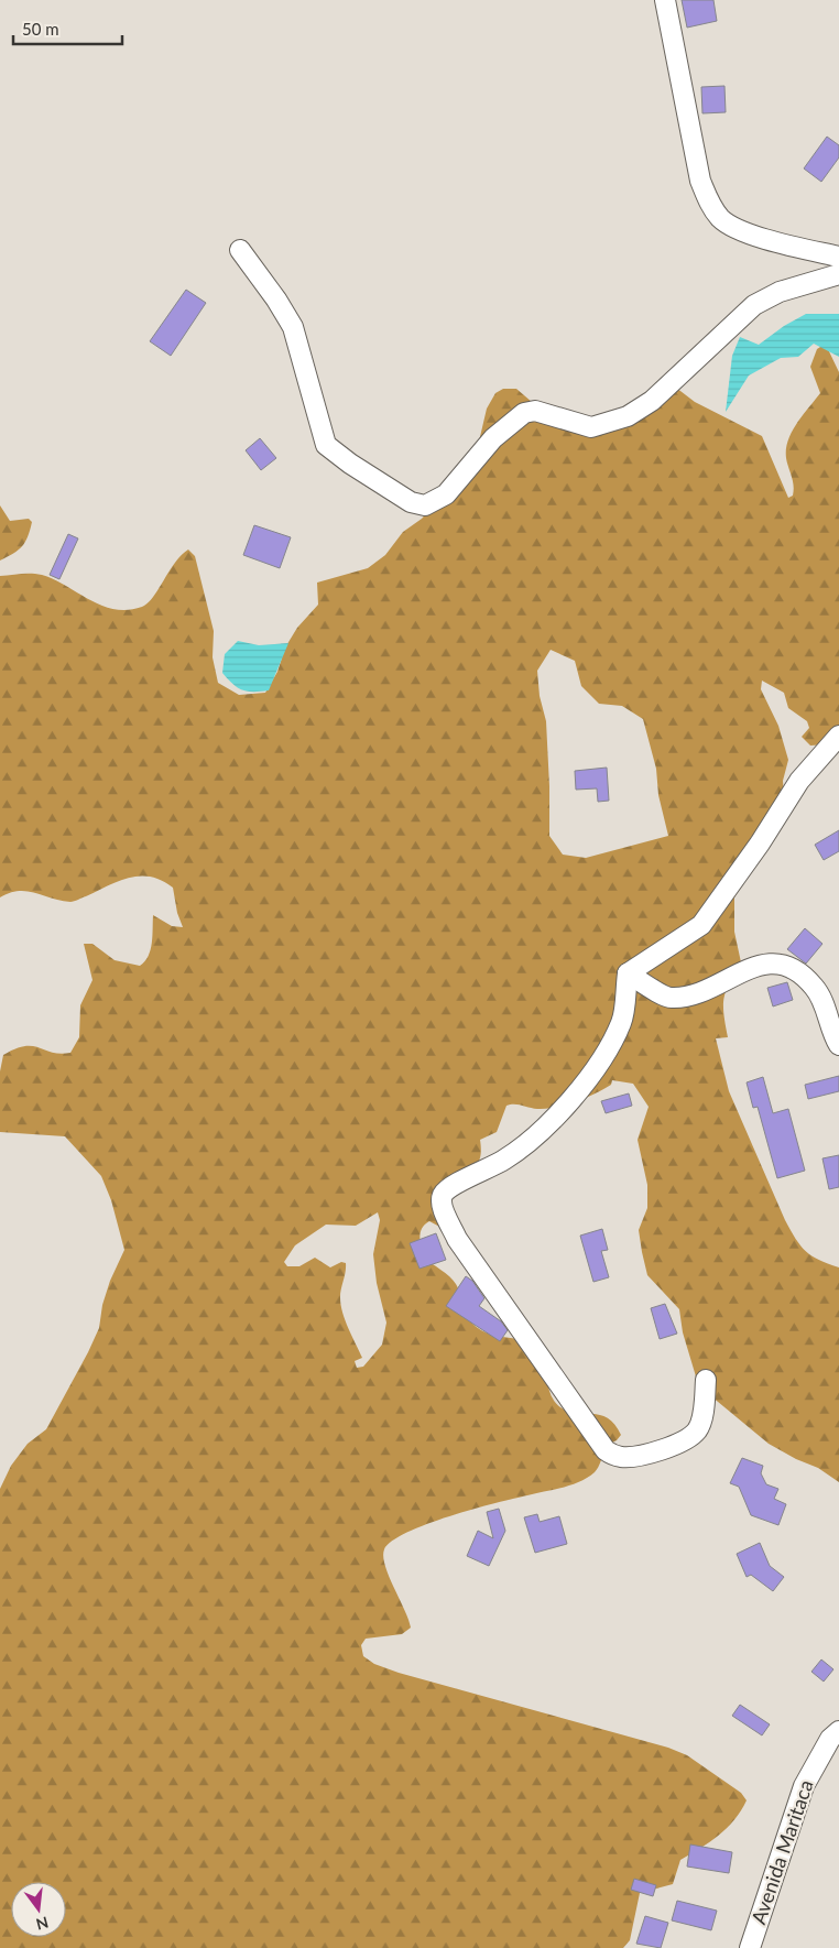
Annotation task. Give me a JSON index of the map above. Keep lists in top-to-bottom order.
{
  "streets": {
    "street": ["Avenida Maritaca"]
  },
  "scale_bar": "50 m",
  "north": "bottom"
}
